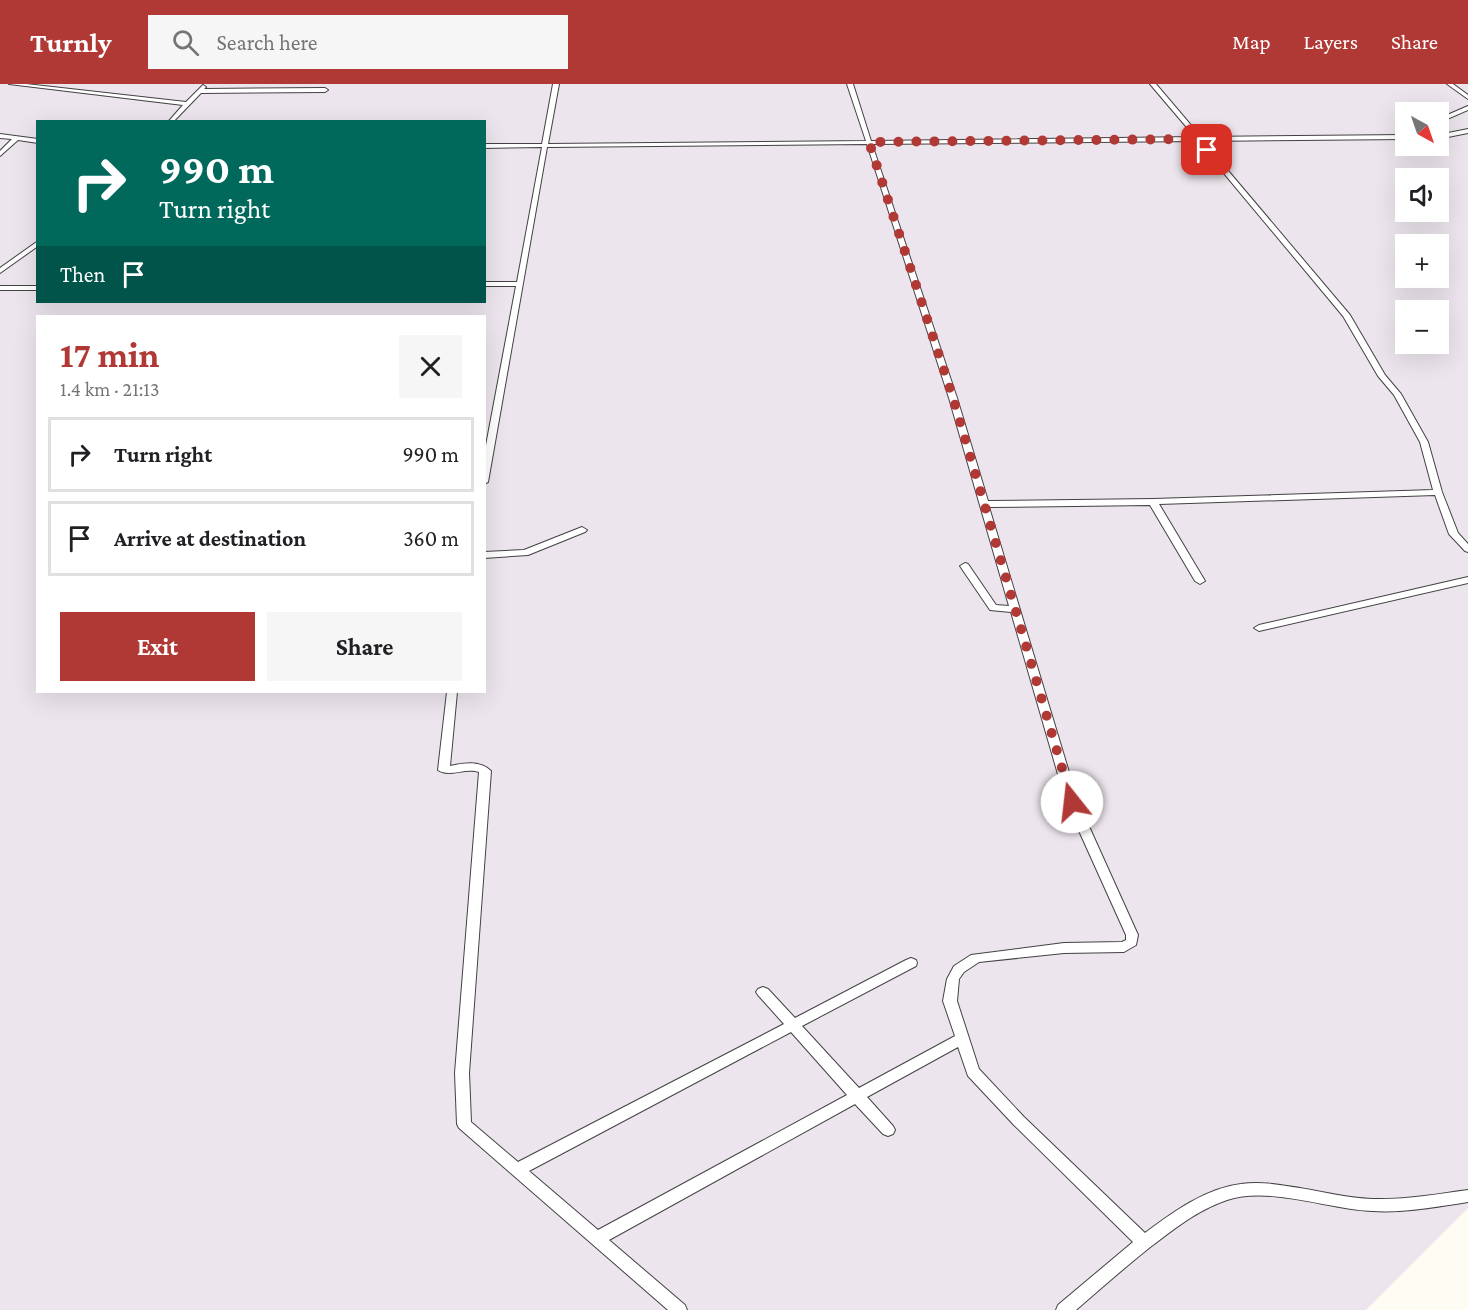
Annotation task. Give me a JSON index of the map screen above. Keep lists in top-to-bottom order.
{
  "north": "bottom right",
  "page": {
    "header": "Turnly",
    "search": "Search here",
    "nav": ["Map", "Layers", "Share"],
    "map_buttons": ["+", "−"],
    "turn": ["990 m", "Turn right"],
    "then": "Then",
    "heading": ["17 min", "1.4 km · 21:13"],
    "list": [
      {
        "name": "Turn right",
        "value": "990 m"
      },
      {
        "name": "Arrive at destination",
        "value": "360 m"
      }
    ],
    "buttons": ["Exit", "Share"]
  }
}
